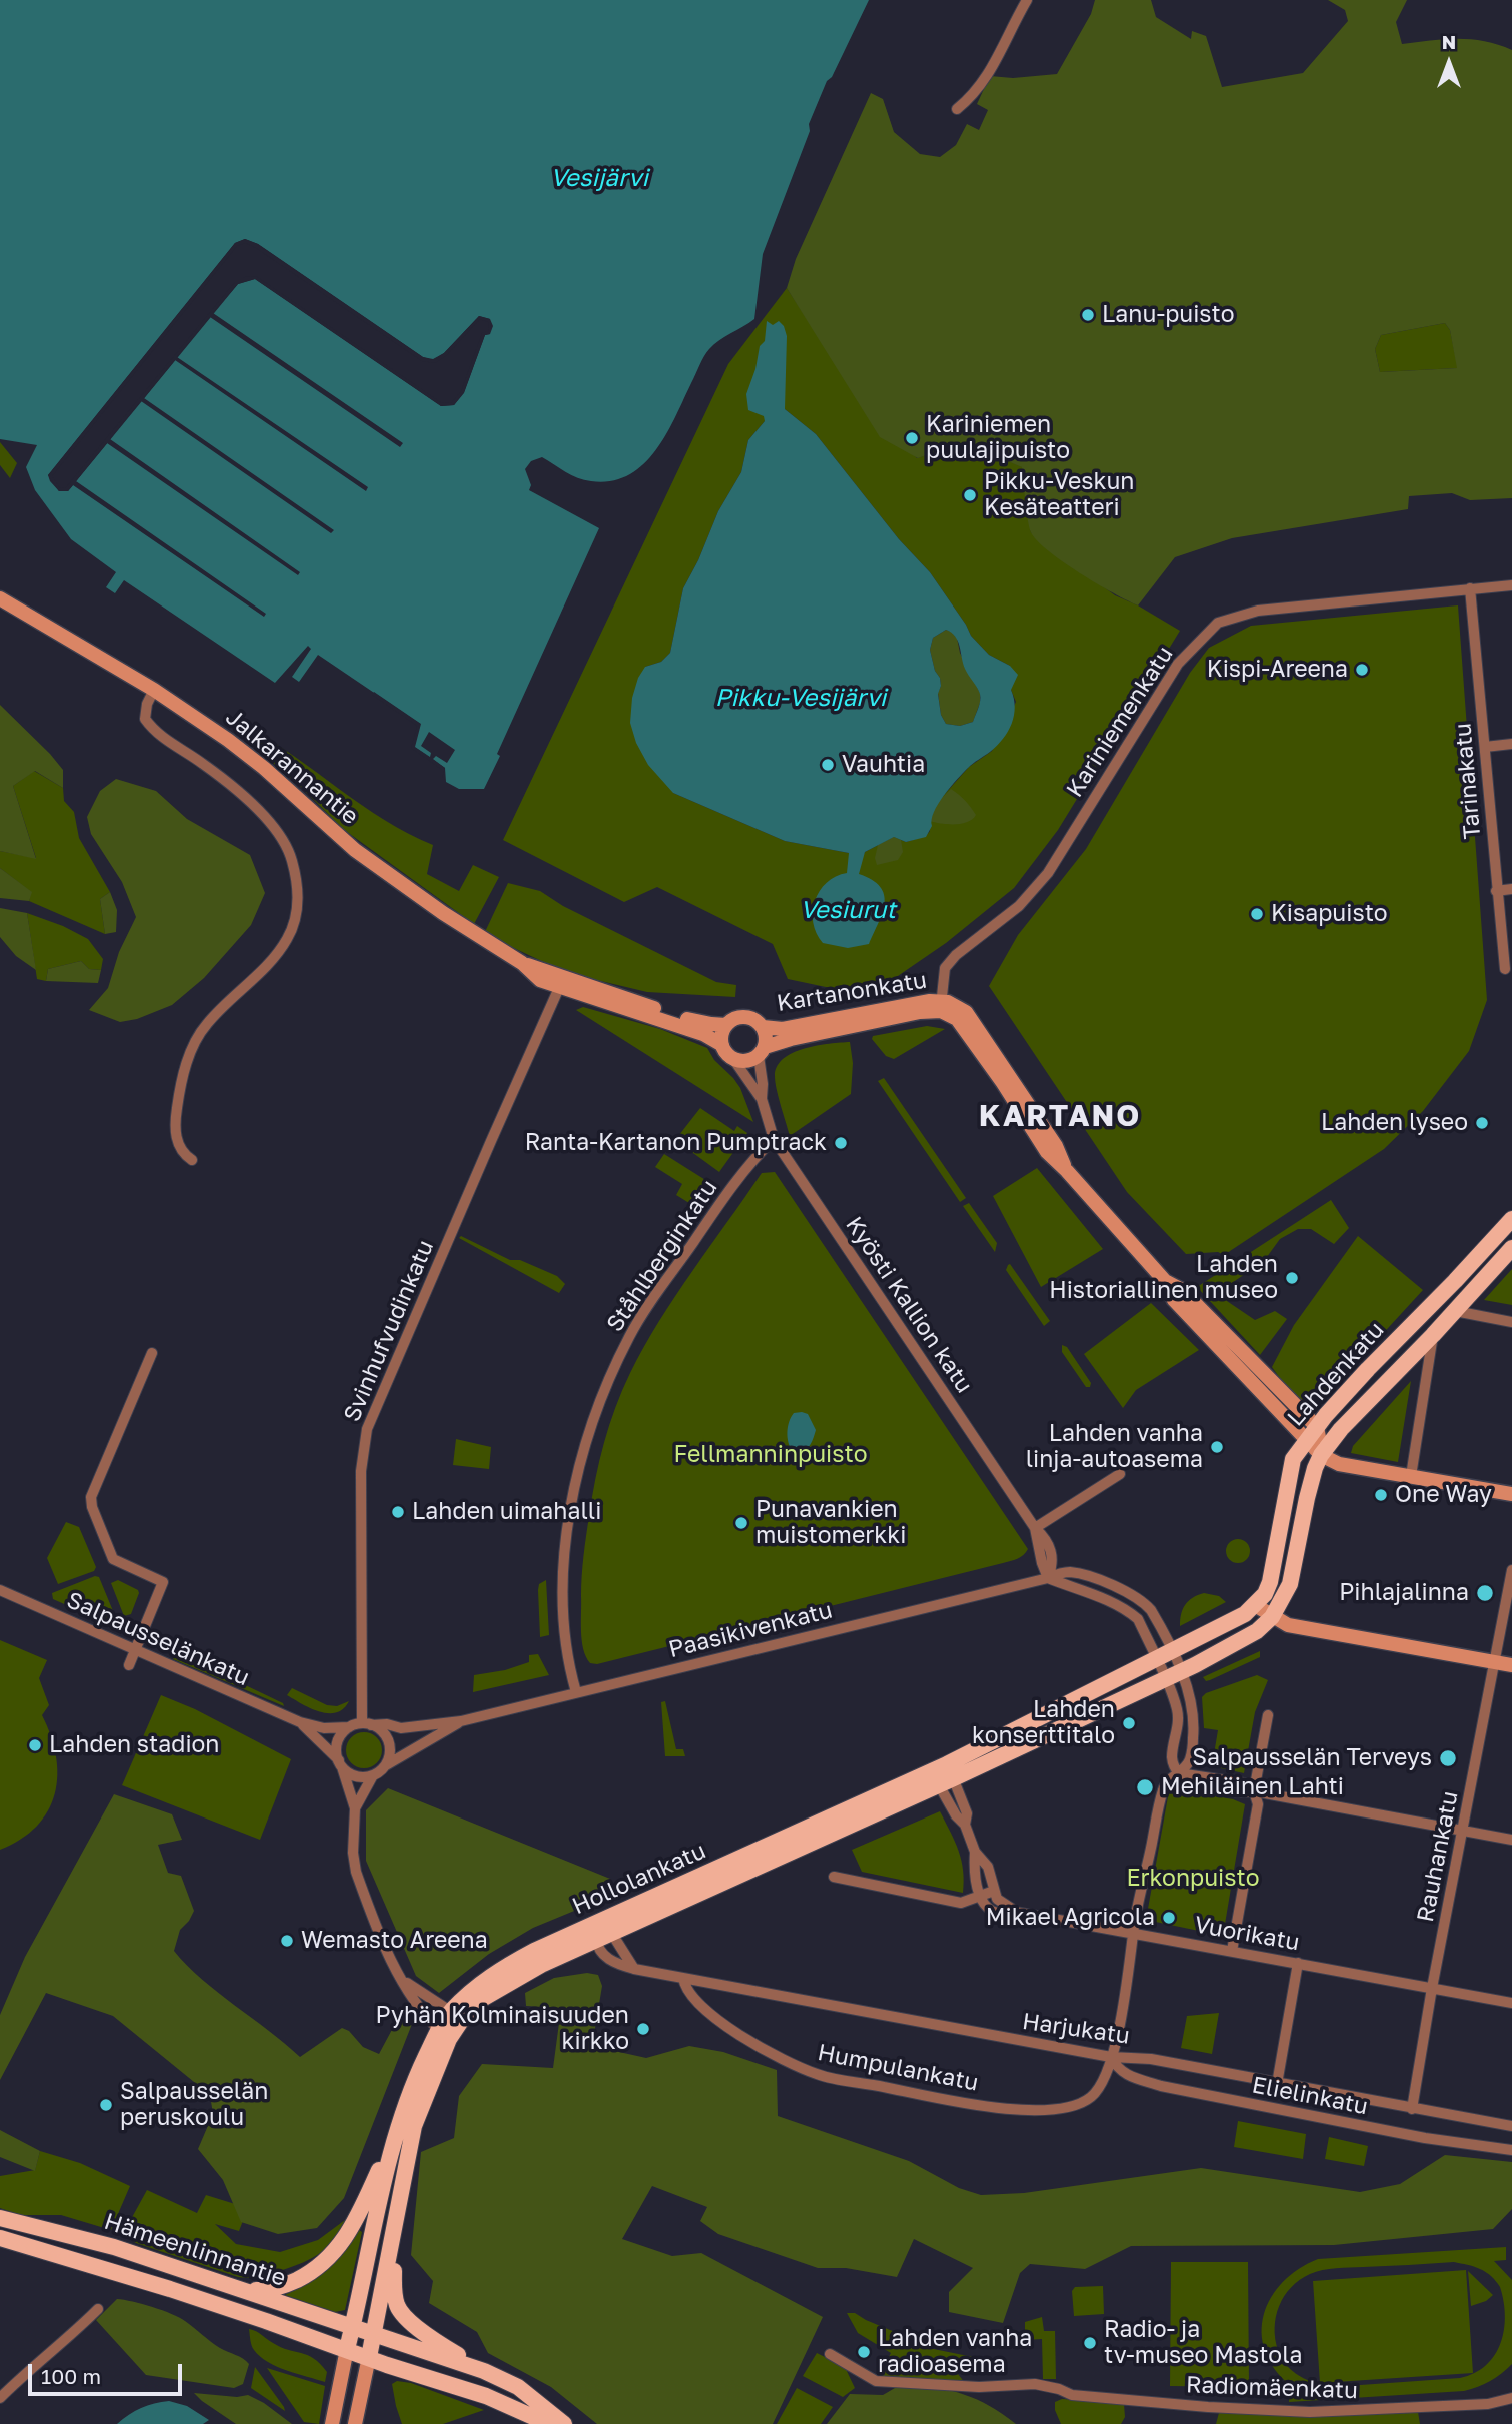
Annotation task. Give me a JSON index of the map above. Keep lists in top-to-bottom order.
{
  "streets": {
    "main road": [
      "Jalkarannantie",
      "Kartanonkatu",
      "Lahdenkatu",
      "Hollolankatu",
      "Hämeenlinnantie"
    ],
    "street": [
      "Kariniemenkatu",
      "Tarinakatu",
      "Ståhlberginkatu",
      "Kyösti Kallion katu",
      "Svinhufvudinkatu",
      "Paasikivenkatu",
      "Salpausselänkatu",
      "Rauhankatu",
      "Vuorikatu",
      "Harjukatu",
      "Humpulankatu",
      "Elielinkatu",
      "Radiomäenkatu"
    ]
  },
  "crossings": [
    ["Kariniemenkatu", "Tarinakatu"],
    ["Kariniemenkatu", "Kartanonkatu"],
    ["Jalkarannantie", "Kartanonkatu"],
    ["Jalkarannantie", "Kyösti Kallion katu"],
    ["Jalkarannantie", "Svinhufvudinkatu"],
    ["Kartanonkatu", "Kyösti Kallion katu"],
    ["Kartanonkatu", "Lahdenkatu"],
    ["Ståhlberginkatu", "Kyösti Kallion katu"],
    ["Ståhlberginkatu", "Paasikivenkatu"],
    ["Kyösti Kallion katu", "Paasikivenkatu"],
    ["Svinhufvudinkatu", "Paasikivenkatu"],
    ["Svinhufvudinkatu", "Salpausselänkatu"],
    ["Lahdenkatu", "Paasikivenkatu"],
    ["Lahdenkatu", "Hollolankatu"],
    ["Paasikivenkatu", "Salpausselänkatu"],
    ["Paasikivenkatu", "Hollolankatu"],
    ["Paasikivenkatu", "Humpulankatu"],
    ["Rauhankatu", "Vuorikatu"],
    ["Rauhankatu", "Harjukatu"],
    ["Hollolankatu", "Harjukatu"],
    ["Hollolankatu", "Hämeenlinnantie"],
    ["Vuorikatu", "Humpulankatu"],
    ["Harjukatu", "Humpulankatu"],
    ["Harjukatu", "Elielinkatu"],
    ["Humpulankatu", "Elielinkatu"]
  ],
  "districts": ["KARTANO"],
  "water": ["Vesijärvi", "Pikku-Vesijärvi", "Vesiurut"],
  "parks": ["Fellmanninpuisto", "Erkonpuisto"],
  "places": [
    "Lanu-puisto",
    "Kariniemen puulajipuisto",
    "Pikku-Veskun Kesäteatteri",
    "Kispi-Areena",
    "Vauhtia",
    "Kisapuisto",
    "Lahden lyseo",
    "Ranta-Kartanon Pumptrack",
    "Lahden Historiallinen museo",
    "Lahden vanha linja-autoasema",
    "One Way",
    "Lahden uimahalli",
    "Punavankien muistomerkki",
    "Pihlajalinna",
    "Lahden konserttitalo",
    "Lahden stadion",
    "Salpausselän Terveys",
    "Mehiläinen Lahti",
    "Mikael Agricola",
    "Wemasto Areena",
    "Pyhän Kolminaisuuden kirkko",
    "Salpausselän peruskoulu",
    "Radio- ja tv-museo Mastola",
    "Lahden vanha radioasema"
  ],
  "scale_bar": "100 m",
  "north": "top"
}
